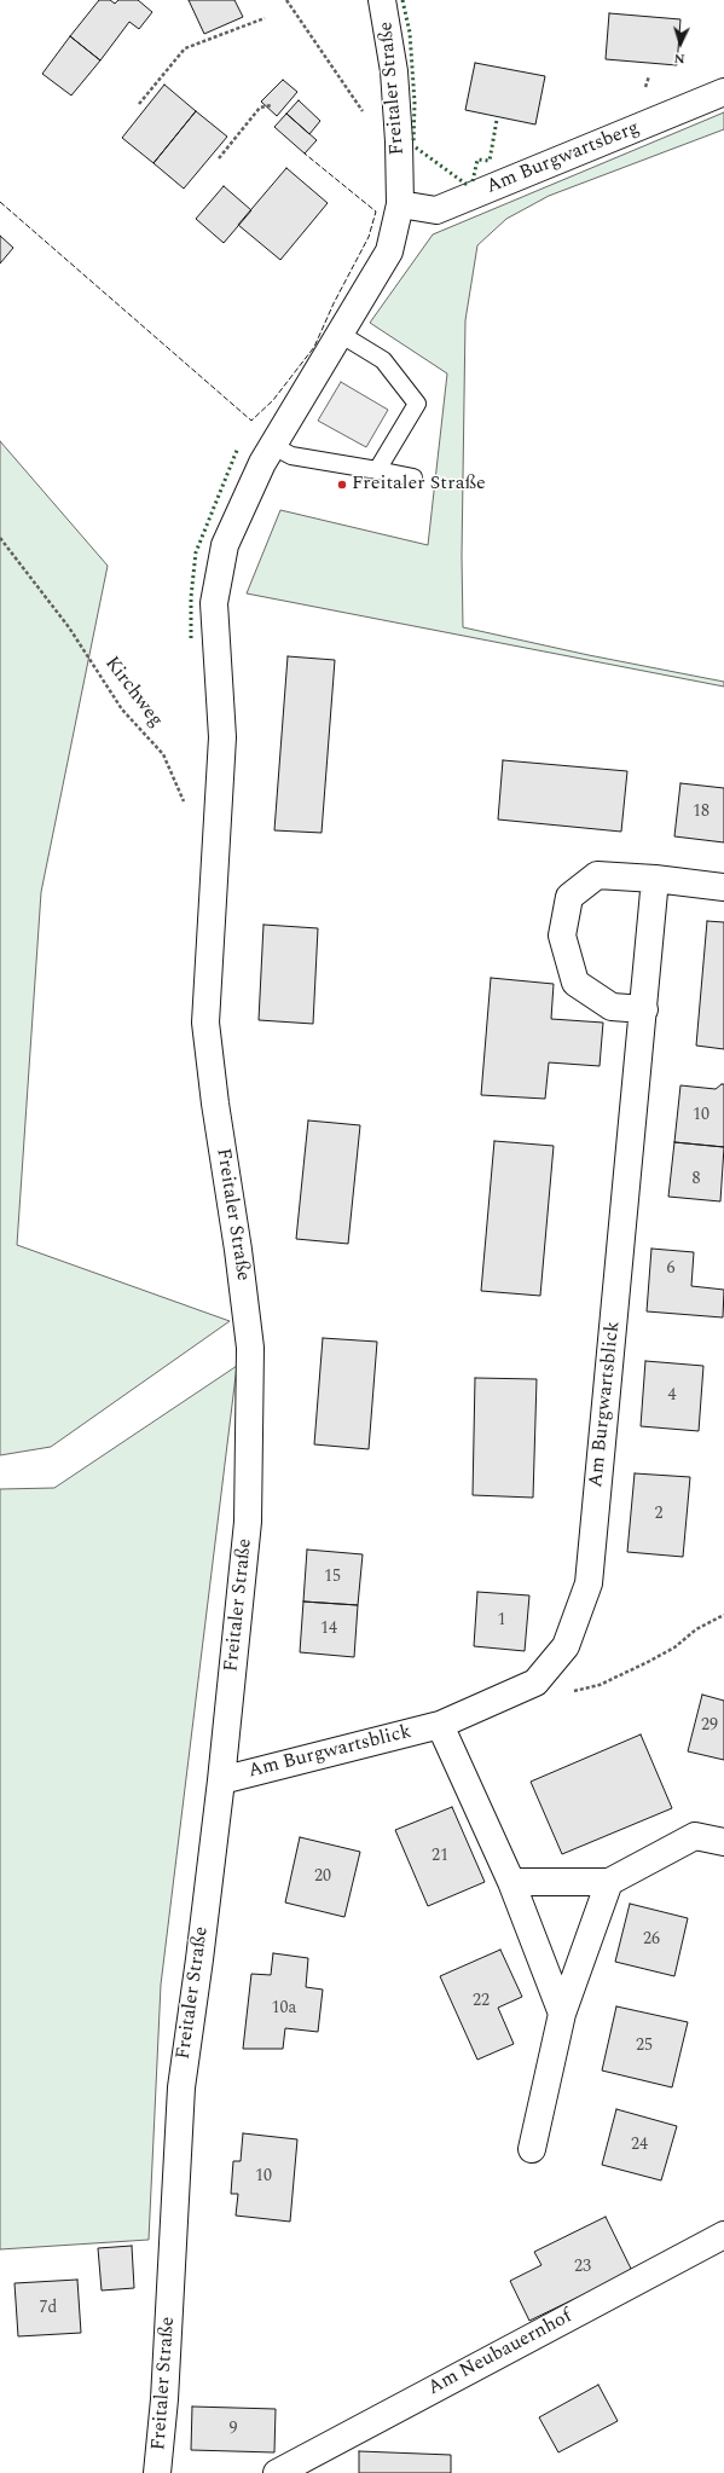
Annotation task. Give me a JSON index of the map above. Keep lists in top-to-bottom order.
{
  "streets": {
    "street": [
      "Freitaler Straße",
      "Am Burgwartsberg",
      "Am Burgwartsblick",
      "Am Neubauernhof"
    ],
    "path": ["Kirchweg"]
  },
  "crossings": [
    ["Freitaler Straße", "Am Burgwartsberg"],
    ["Freitaler Straße", "Am Burgwartsblick"]
  ],
  "places": ["Freitaler Straße"],
  "house_numbers": [
    "18",
    "10",
    "8",
    "6",
    "4",
    "2",
    "15",
    "1",
    "14",
    "29",
    "21",
    "20",
    "26",
    "22",
    "10a",
    "25",
    "24",
    "10",
    "23",
    "7d",
    "9"
  ],
  "north": "bottom"
}
